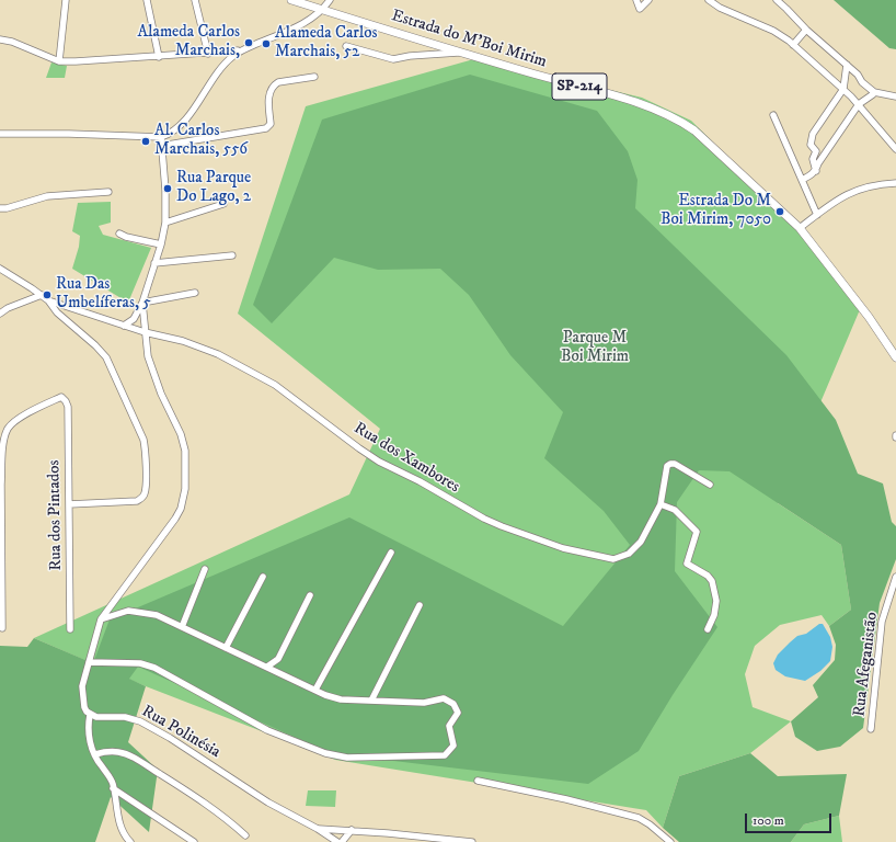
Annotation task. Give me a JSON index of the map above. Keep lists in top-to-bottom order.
{
  "streets": {
    "main road": ["Estrada do M'Boi Mirim", "SP-214"],
    "street": [
      "Rua dos Xambores",
      "Rua dos Pintados",
      "Rua Afeganistão",
      "Rua Polinésia"
    ]
  },
  "parks": ["Parque M Boi Mirim"],
  "places": [
    "Alameda Carlos Marchais,",
    "Alameda Carlos Marchais, 52",
    "Al. Carlos Marchais, 556",
    "Rua Parque Do Lago, 2",
    "Estrada Do M Boi Mirim, 7050",
    "Rua Das Umbelíferas, 5"
  ],
  "scale_bar": "100 m"
}
